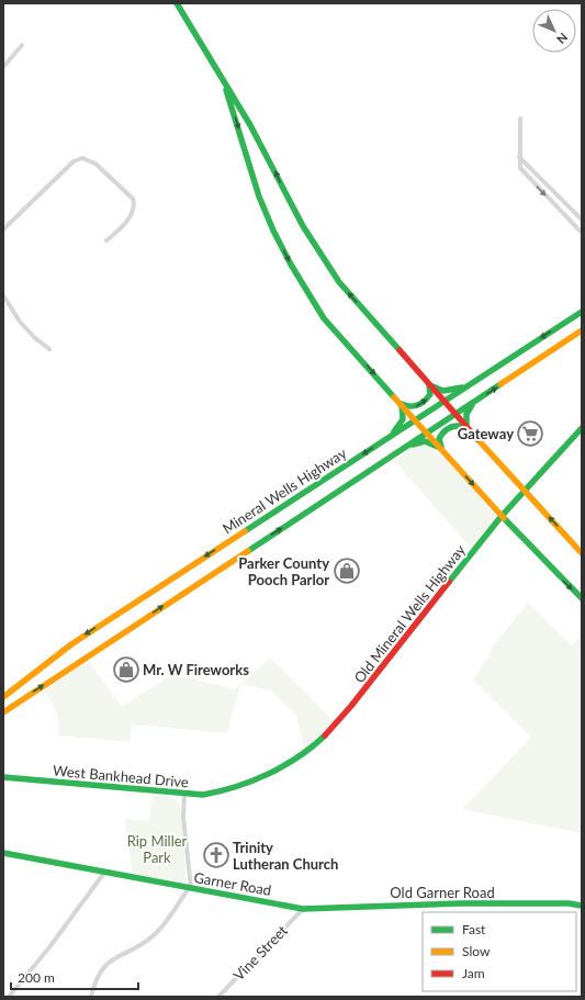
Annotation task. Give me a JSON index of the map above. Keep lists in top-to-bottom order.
{
  "streets": {
    "main road": [
      "Mineral Wells Highway",
      "Old Mineral Wells Highway",
      "West Bankhead Drive",
      "Garner Road",
      "Old Garner Road"
    ],
    "street": ["Vine Street"]
  },
  "crossings": [
    ["Old Mineral Wells Highway", "West Bankhead Drive"],
    ["Garner Road", "Old Garner Road"],
    ["Garner Road", "Vine Street"],
    ["Old Garner Road", "Vine Street"]
  ],
  "parks": ["Rip Miller Park"],
  "places": {
    "supermarket": ["Gateway"],
    "shop": ["Parker County Pooch Parlor", "Mr. W Fireworks"],
    "church": ["Trinity Lutheran Church"]
  },
  "legend": ["Fast", "Slow", "Jam"],
  "scale_bar": "200 m",
  "north": "bottom right"
}
